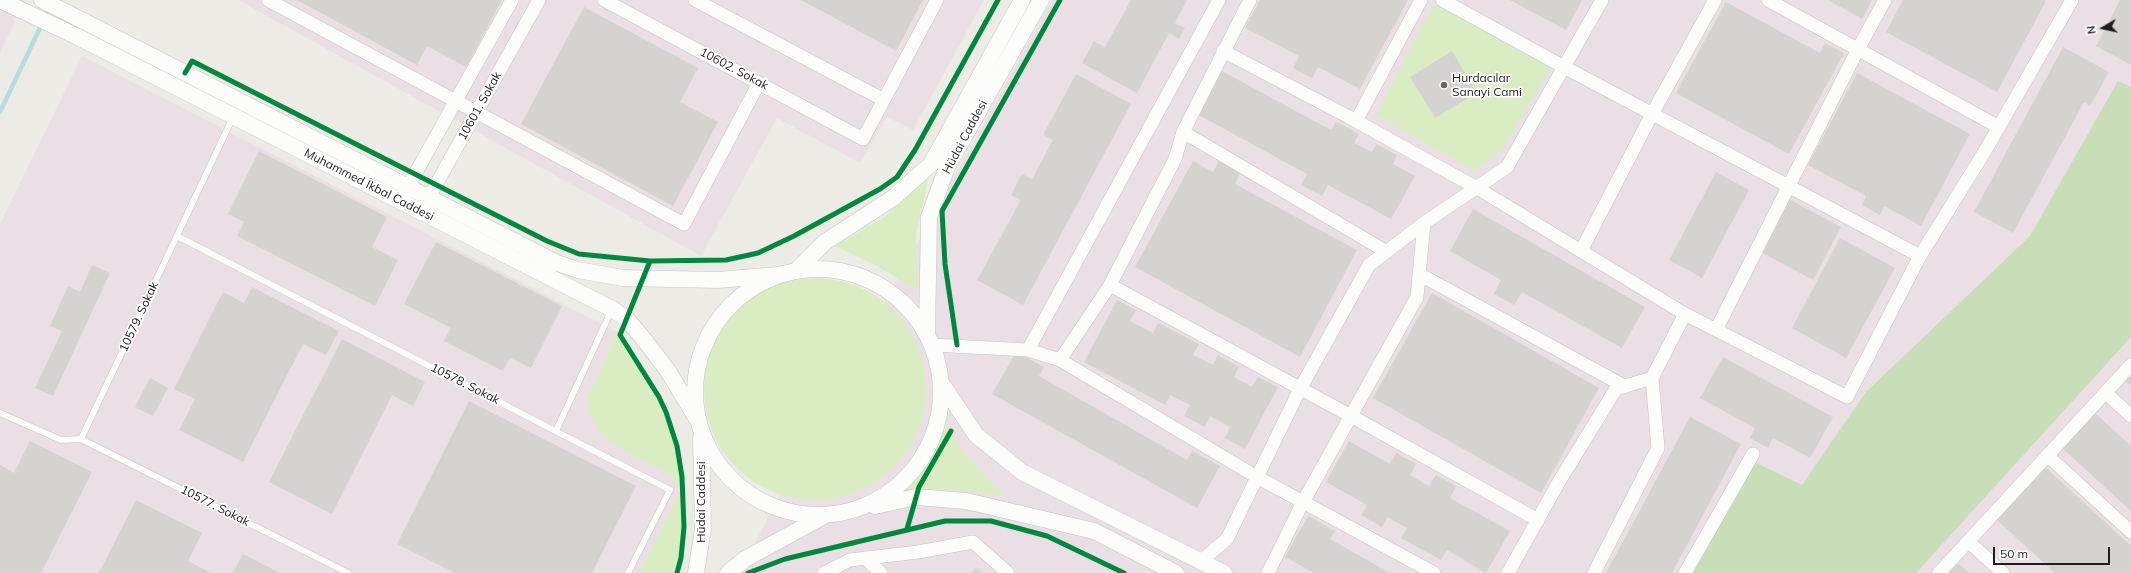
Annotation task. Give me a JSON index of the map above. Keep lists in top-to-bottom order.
{
  "streets": {
    "street": [
      "10602. Sokak",
      "10601. Sokak",
      "Hüdai Caddesi",
      "Muhammed İkbal Caddesi"
    ],
    "lane": ["10579. Sokak", "10578. Sokak", "10577. Sokak"]
  },
  "crossings": [
    ["10601. Sokak", "Muhammed İkbal Caddesi"],
    ["Hüdai Caddesi", "Muhammed İkbal Caddesi"],
    ["Muhammed İkbal Caddesi", "10579. Sokak"],
    ["10579. Sokak", "10578. Sokak"],
    ["10579. Sokak", "10577. Sokak"]
  ],
  "places": ["Hurdacılar Sanayi Cami"],
  "scale_bar": "50 m",
  "north": "left"
}
